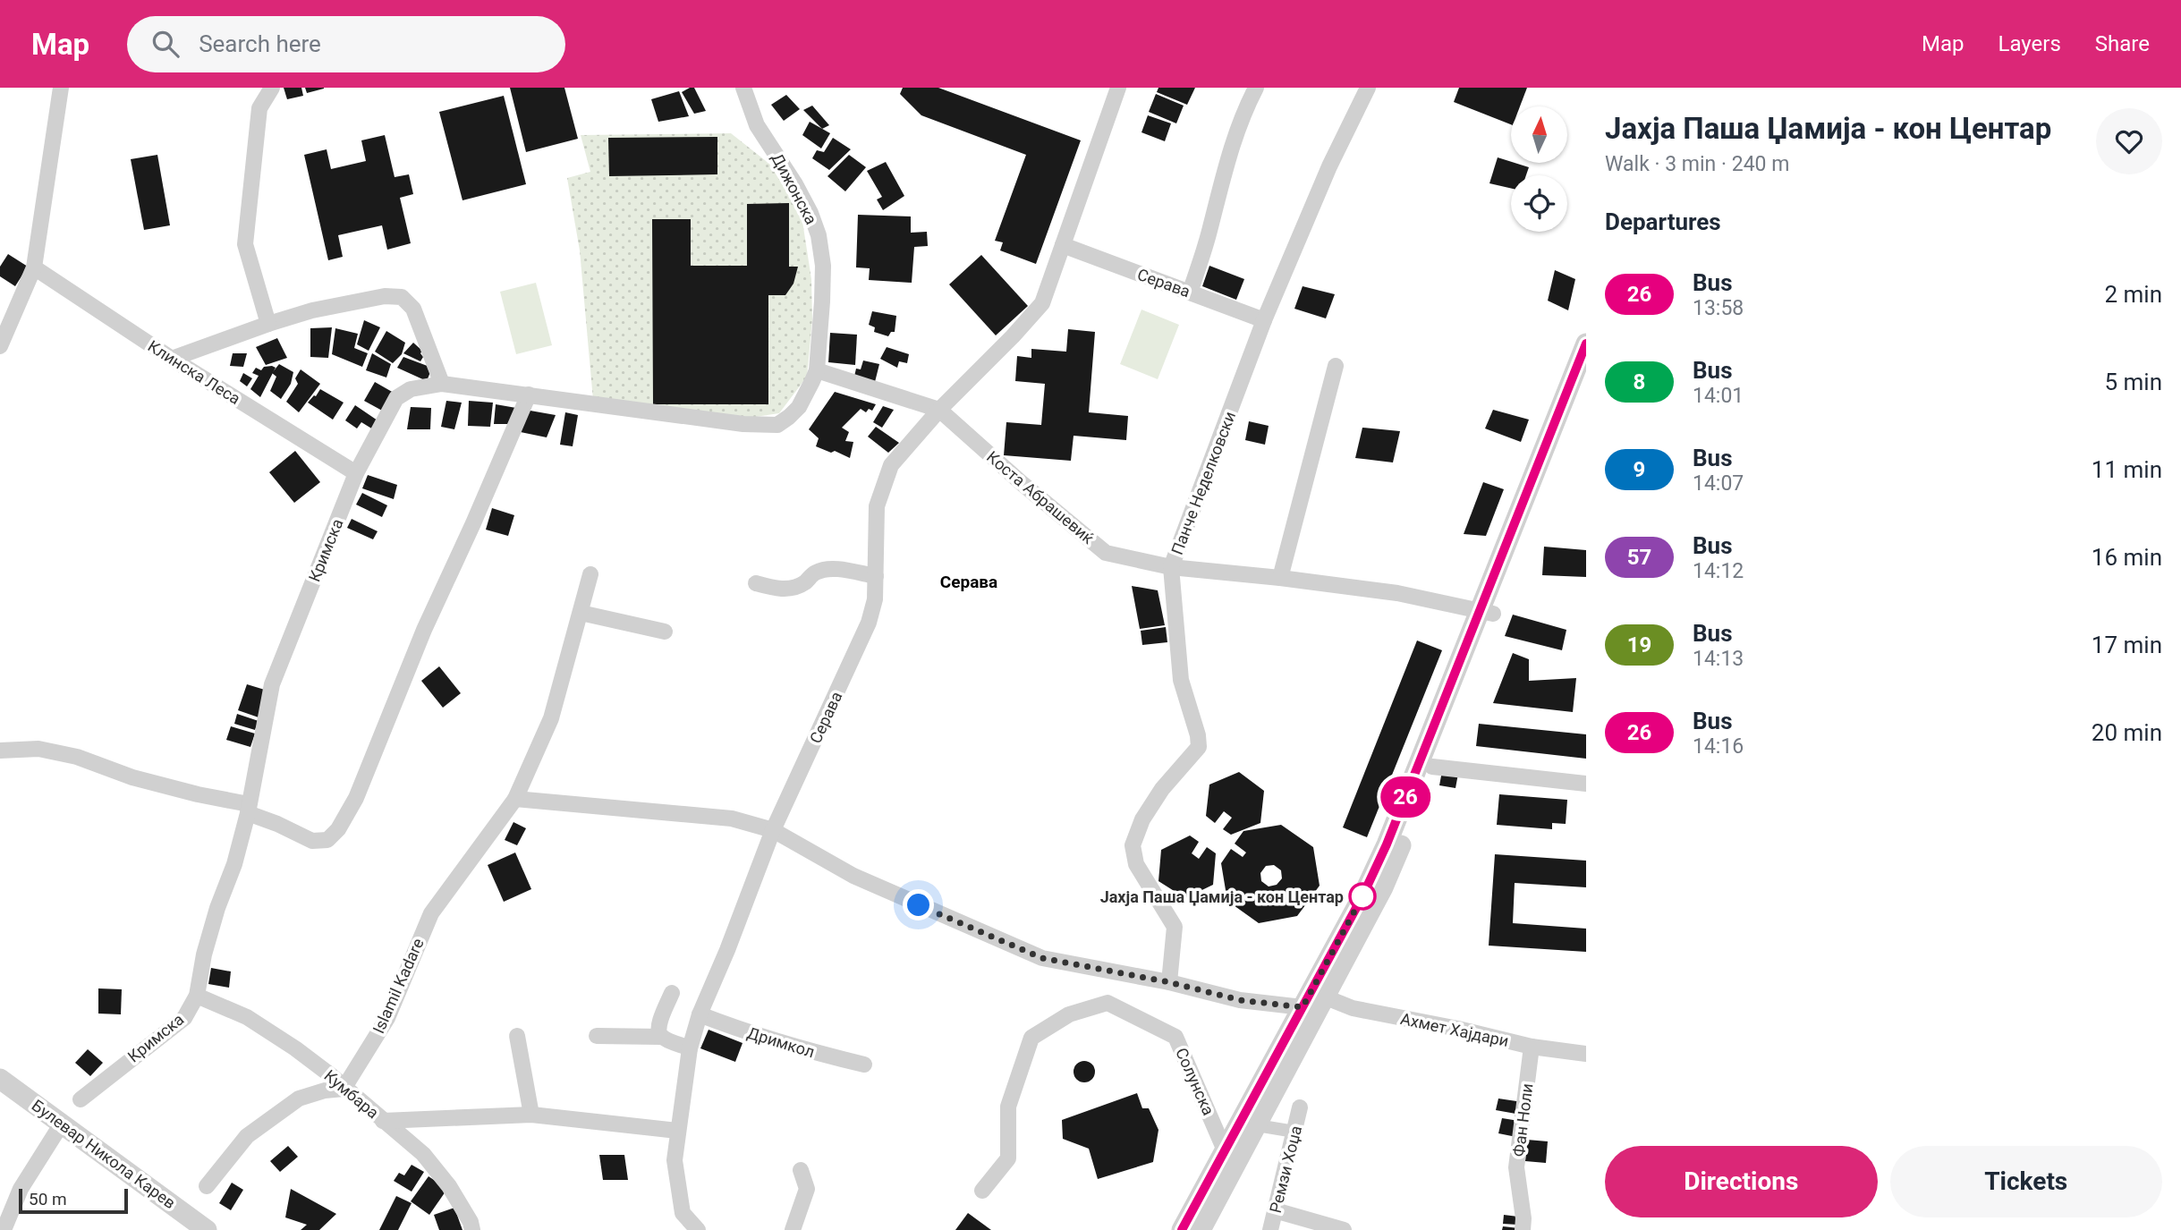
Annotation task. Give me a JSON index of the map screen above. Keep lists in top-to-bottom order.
{
  "streets": {
    "street": [
      "Дижонска",
      "Серава",
      "Клинска Леса",
      "Панче Неделковски",
      "Коста Абрашевиќ",
      "Кримска",
      "Islamil Kadare",
      "Ахмет Хајдари",
      "Дримкол",
      "Солунска",
      "Кумбара",
      "Фан Ноли",
      "Булевар Никола Карев",
      "Ремзи Хоџа"
    ]
  },
  "crossings": [
    ["Дижонска", "Коста Абрашевиќ"],
    ["Дижонска", "Кримска"],
    ["Серава", "Панче Неделковски"],
    ["Серава", "Коста Абрашевиќ"],
    ["Серава", "Дримкол"],
    ["Клинска Леса", "Кримска"],
    ["Панче Неделковски", "Коста Абрашевиќ"],
    ["Коста Абрашевиќ", "Кримска"],
    ["Кримска", "Кумбара"],
    ["Islamil Kadare", "Кумбара"],
    ["Ахмет Хајдари", "Фан Ноли"]
  ],
  "districts": ["Серава"],
  "places": ["Јахја Паша Џамија - кон Центар"],
  "lines": ["bus line 26"],
  "scale_bar": "50 m",
  "north": "top",
  "page": {
    "header": "Map",
    "search": "Search here",
    "nav": ["Map", "Layers", "Share"],
    "on_map": "26",
    "heading": [
      ["Јахја Паша Џамија - кон Центар", "Walk · 3 min · 240 m"],
      "Departures"
    ],
    "list": [
      {
        "mark": "26",
        "name": "Bus",
        "note": "13:58",
        "value": "2 min"
      },
      {
        "mark": "8",
        "name": "Bus",
        "note": "14:01",
        "value": "5 min"
      },
      {
        "mark": "9",
        "name": "Bus",
        "note": "14:07",
        "value": "11 min"
      },
      {
        "mark": "57",
        "name": "Bus",
        "note": "14:12",
        "value": "16 min"
      },
      {
        "mark": "19",
        "name": "Bus",
        "note": "14:13",
        "value": "17 min"
      },
      {
        "mark": "26",
        "name": "Bus",
        "note": "14:16",
        "value": "20 min"
      }
    ],
    "buttons": ["Directions", "Tickets"],
    "scale": "50 m"
  }
}
